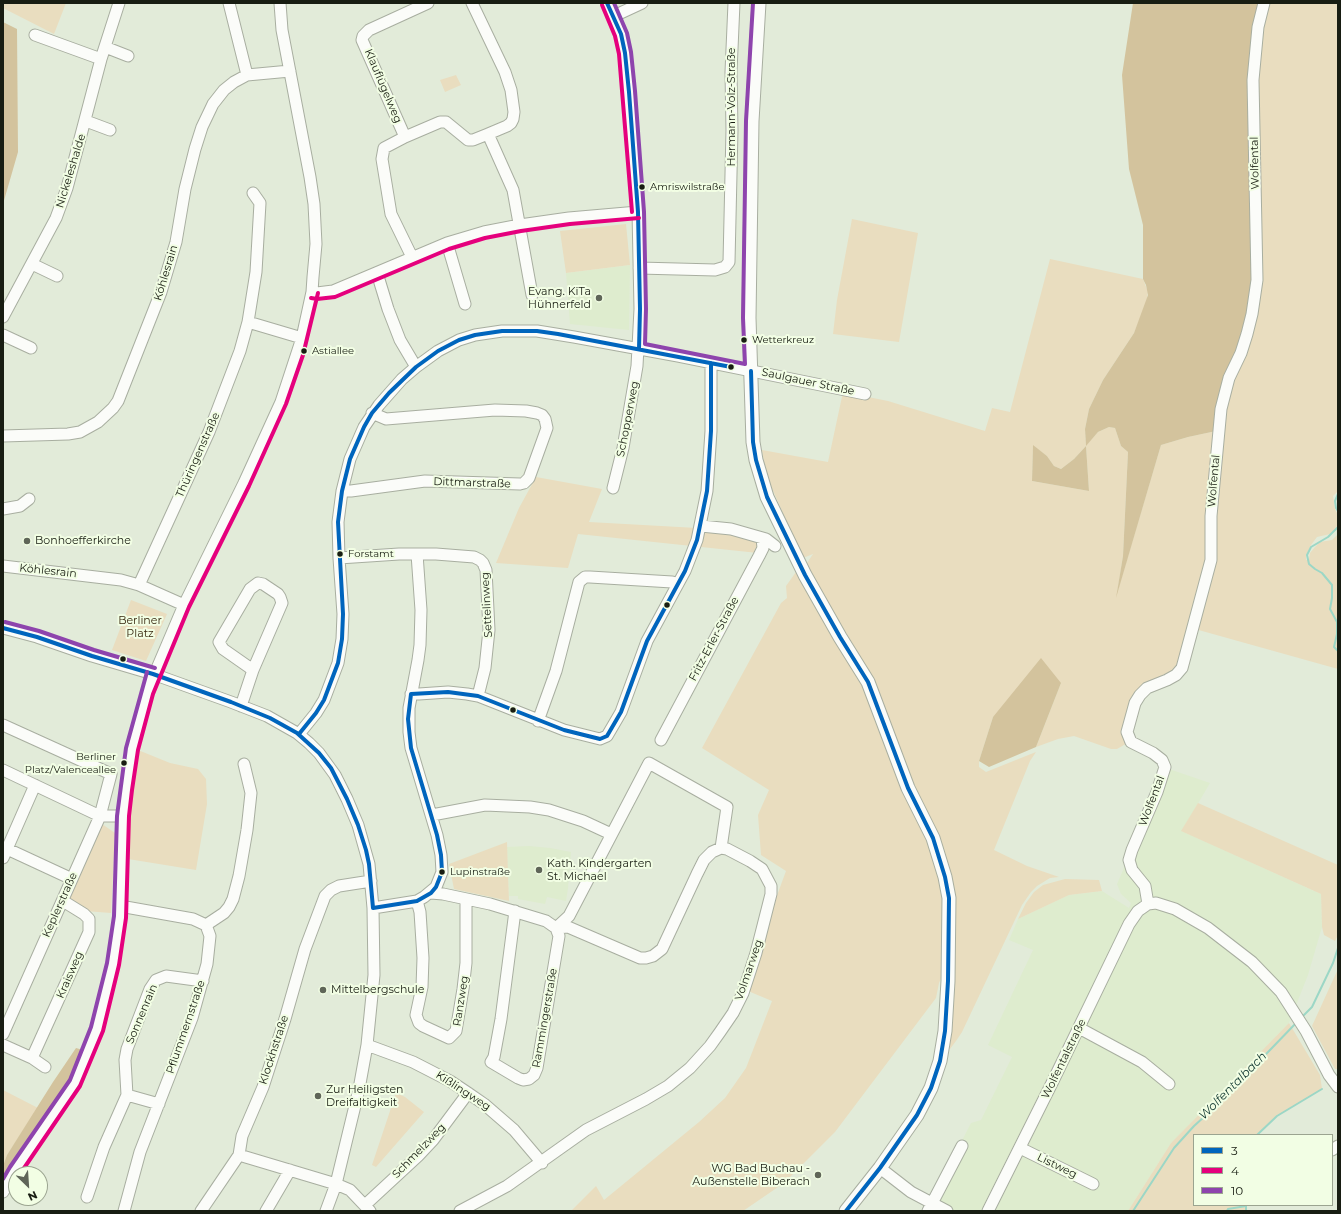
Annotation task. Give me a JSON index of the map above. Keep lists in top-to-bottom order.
{
  "streets": {
    "main road": ["Saulgauer Straße"],
    "street": [
      "Klauflügelweg",
      "Hermann-Volz-Straße",
      "Wolfental",
      "Nickeleshalde",
      "Köhlesrain",
      "Schopperweg",
      "Thüringenstraße",
      "Dittmarstraße",
      "Settelinweg",
      "Fritz-Erler-Straße",
      "Keplerstraße",
      "Volmarweg",
      "Kraisweg",
      "Ranzweg",
      "Sonnenrain",
      "Rammingerstraße",
      "Pflummernstraße",
      "Klockhstraße",
      "Wolfentalstraße",
      "Kißlingweg",
      "Schmelzweg",
      "Listweg"
    ]
  },
  "crossings": [
    ["Wolfental", "Wolfentalstraße"],
    ["Köhlesrain", "Thüringenstraße"],
    ["Keplerstraße", "Kraisweg"],
    ["Volmarweg", "Kißlingweg"],
    ["Sonnenrain", "Pflummernstraße"],
    ["Wolfentalstraße", "Listweg"],
    ["Kißlingweg", "Schmelzweg"]
  ],
  "water": ["Wolfentalbach"],
  "parks": ["Berliner Platz"],
  "places": [
    "Amriswilstraße",
    "Evang. KiTa Hühnerfeld",
    "Wetterkreuz",
    "Astiallee",
    "Bonhoefferkirche",
    "Forstamt",
    "Berliner Platz/Valenceallee",
    "Kath. Kindergarten St. Michael",
    "Lupinstraße",
    "Mittelbergschule",
    "Zur Heiligsten Dreifaltigkeit",
    "WG Bad Buchau - Außenstelle Biberach"
  ],
  "lines": ["transit line 3", "transit line 10", "transit line 4"],
  "legend": ["3", "4", "10"],
  "north": "bottom right"
}
